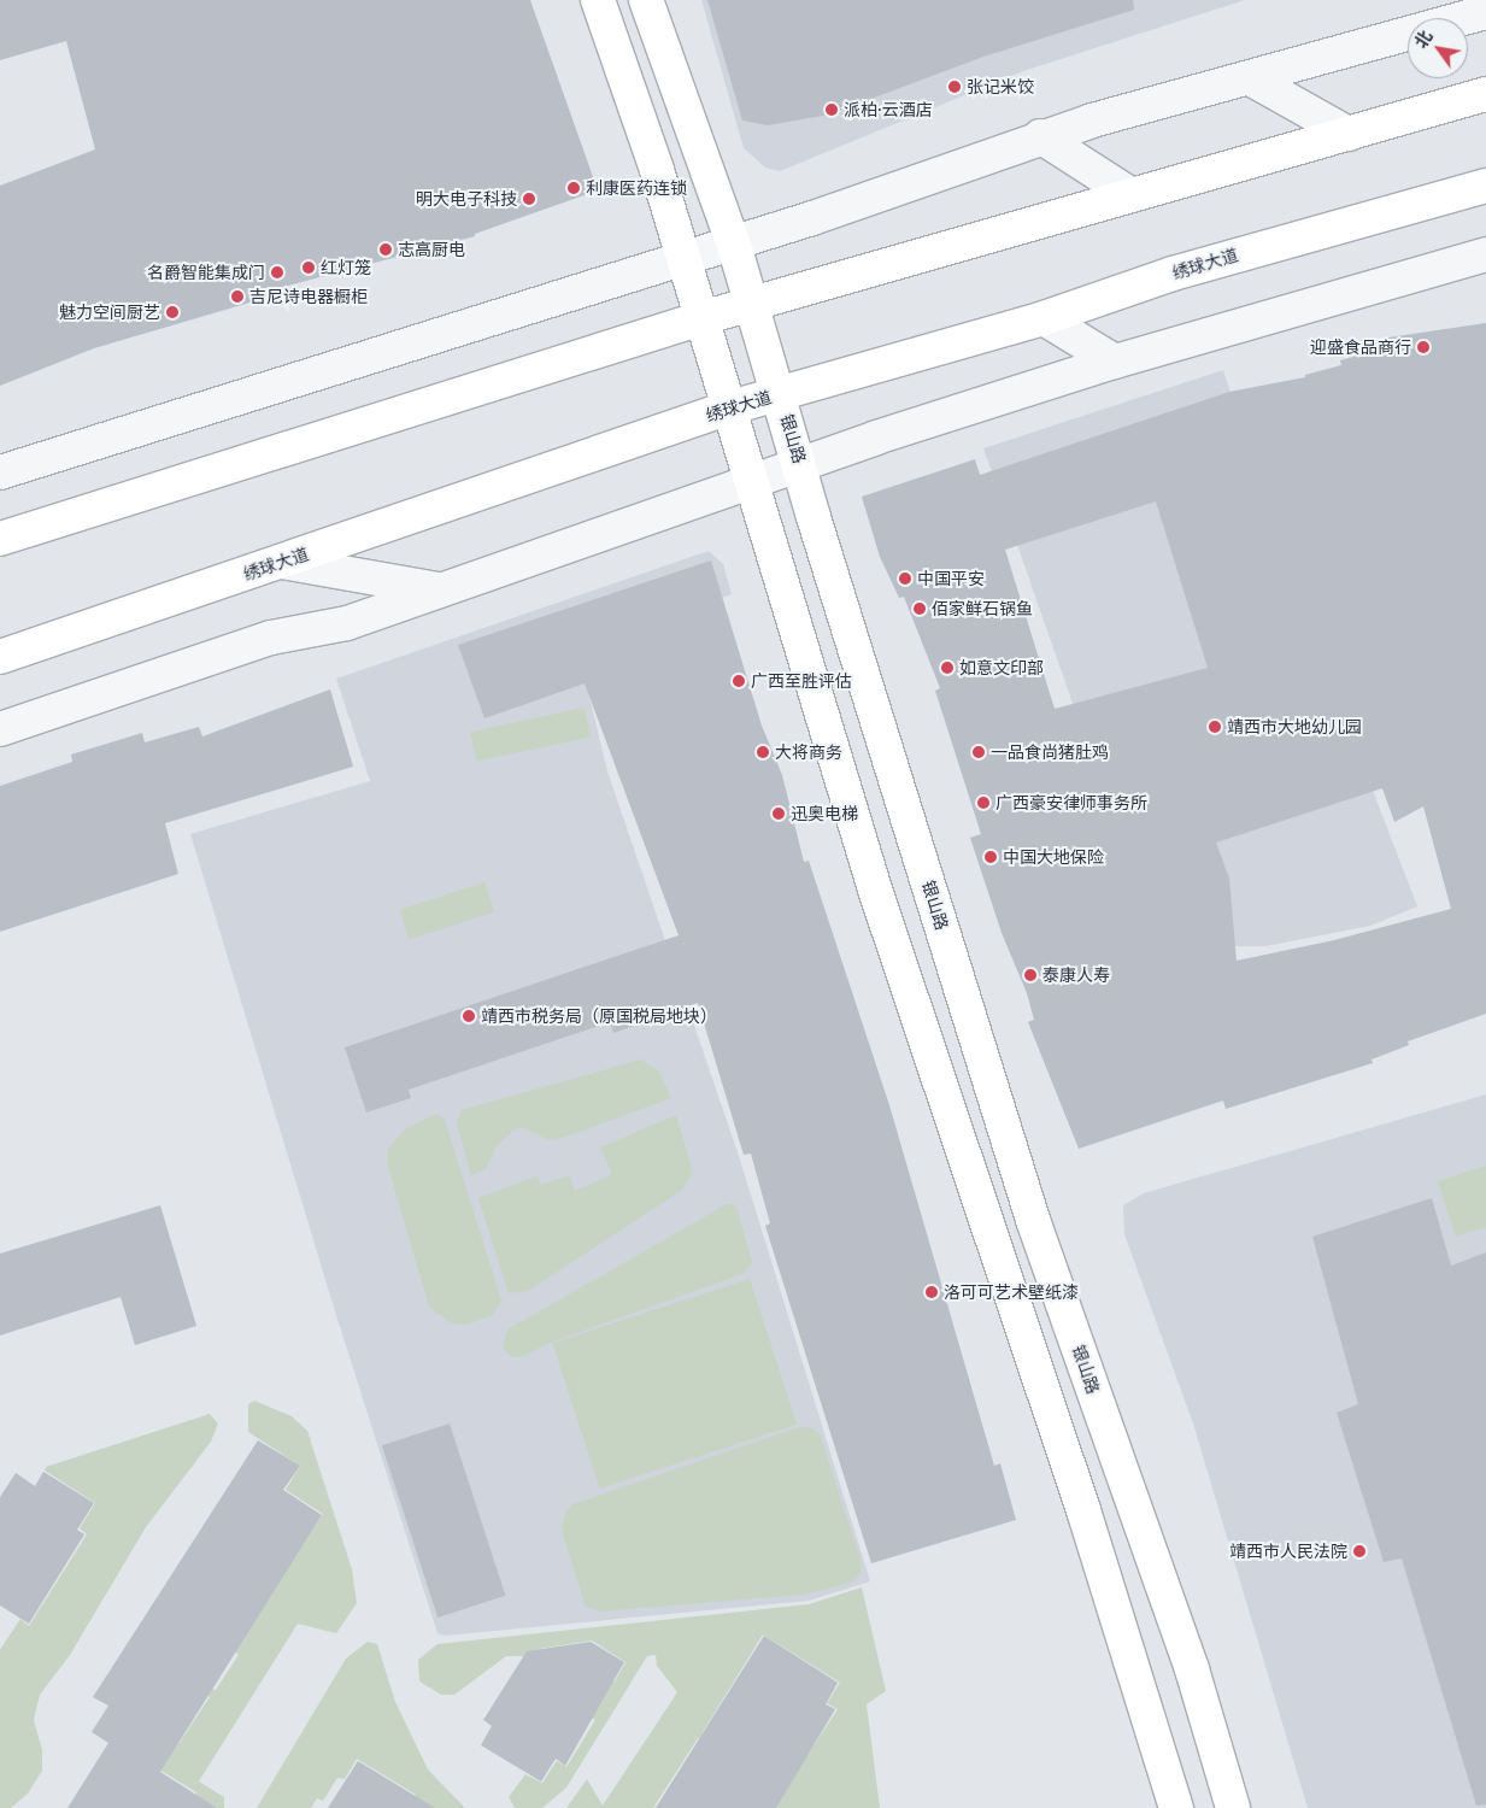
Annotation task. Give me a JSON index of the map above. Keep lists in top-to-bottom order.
{
  "streets": {
    "main road": ["绣球大道", "银山路"]
  },
  "crossings": [
    ["绣球大道", "银山路"]
  ],
  "places": [
    "张记米饺",
    "派柏·云酒店",
    "利康医药连锁",
    "明大电子科技",
    "志高厨电",
    "红灯笼",
    "名爵智能集成门",
    "吉尼诗电器橱柜",
    "魅力空间厨艺",
    "迎盛食品商行",
    "中国平安",
    "佰家鲜石锅鱼",
    "如意文印部",
    "广西至胜评估",
    "靖西市大地幼儿园",
    "大将商务",
    "一品食尚猪肚鸡",
    "广西豪安律师事务所",
    "迅奥电梯",
    "中国大地保险",
    "泰康人寿",
    "靖西市税务局（原国税局地块）",
    "洛可可艺术壁纸漆",
    "靖西市人民法院"
  ],
  "north": "top left"
}
